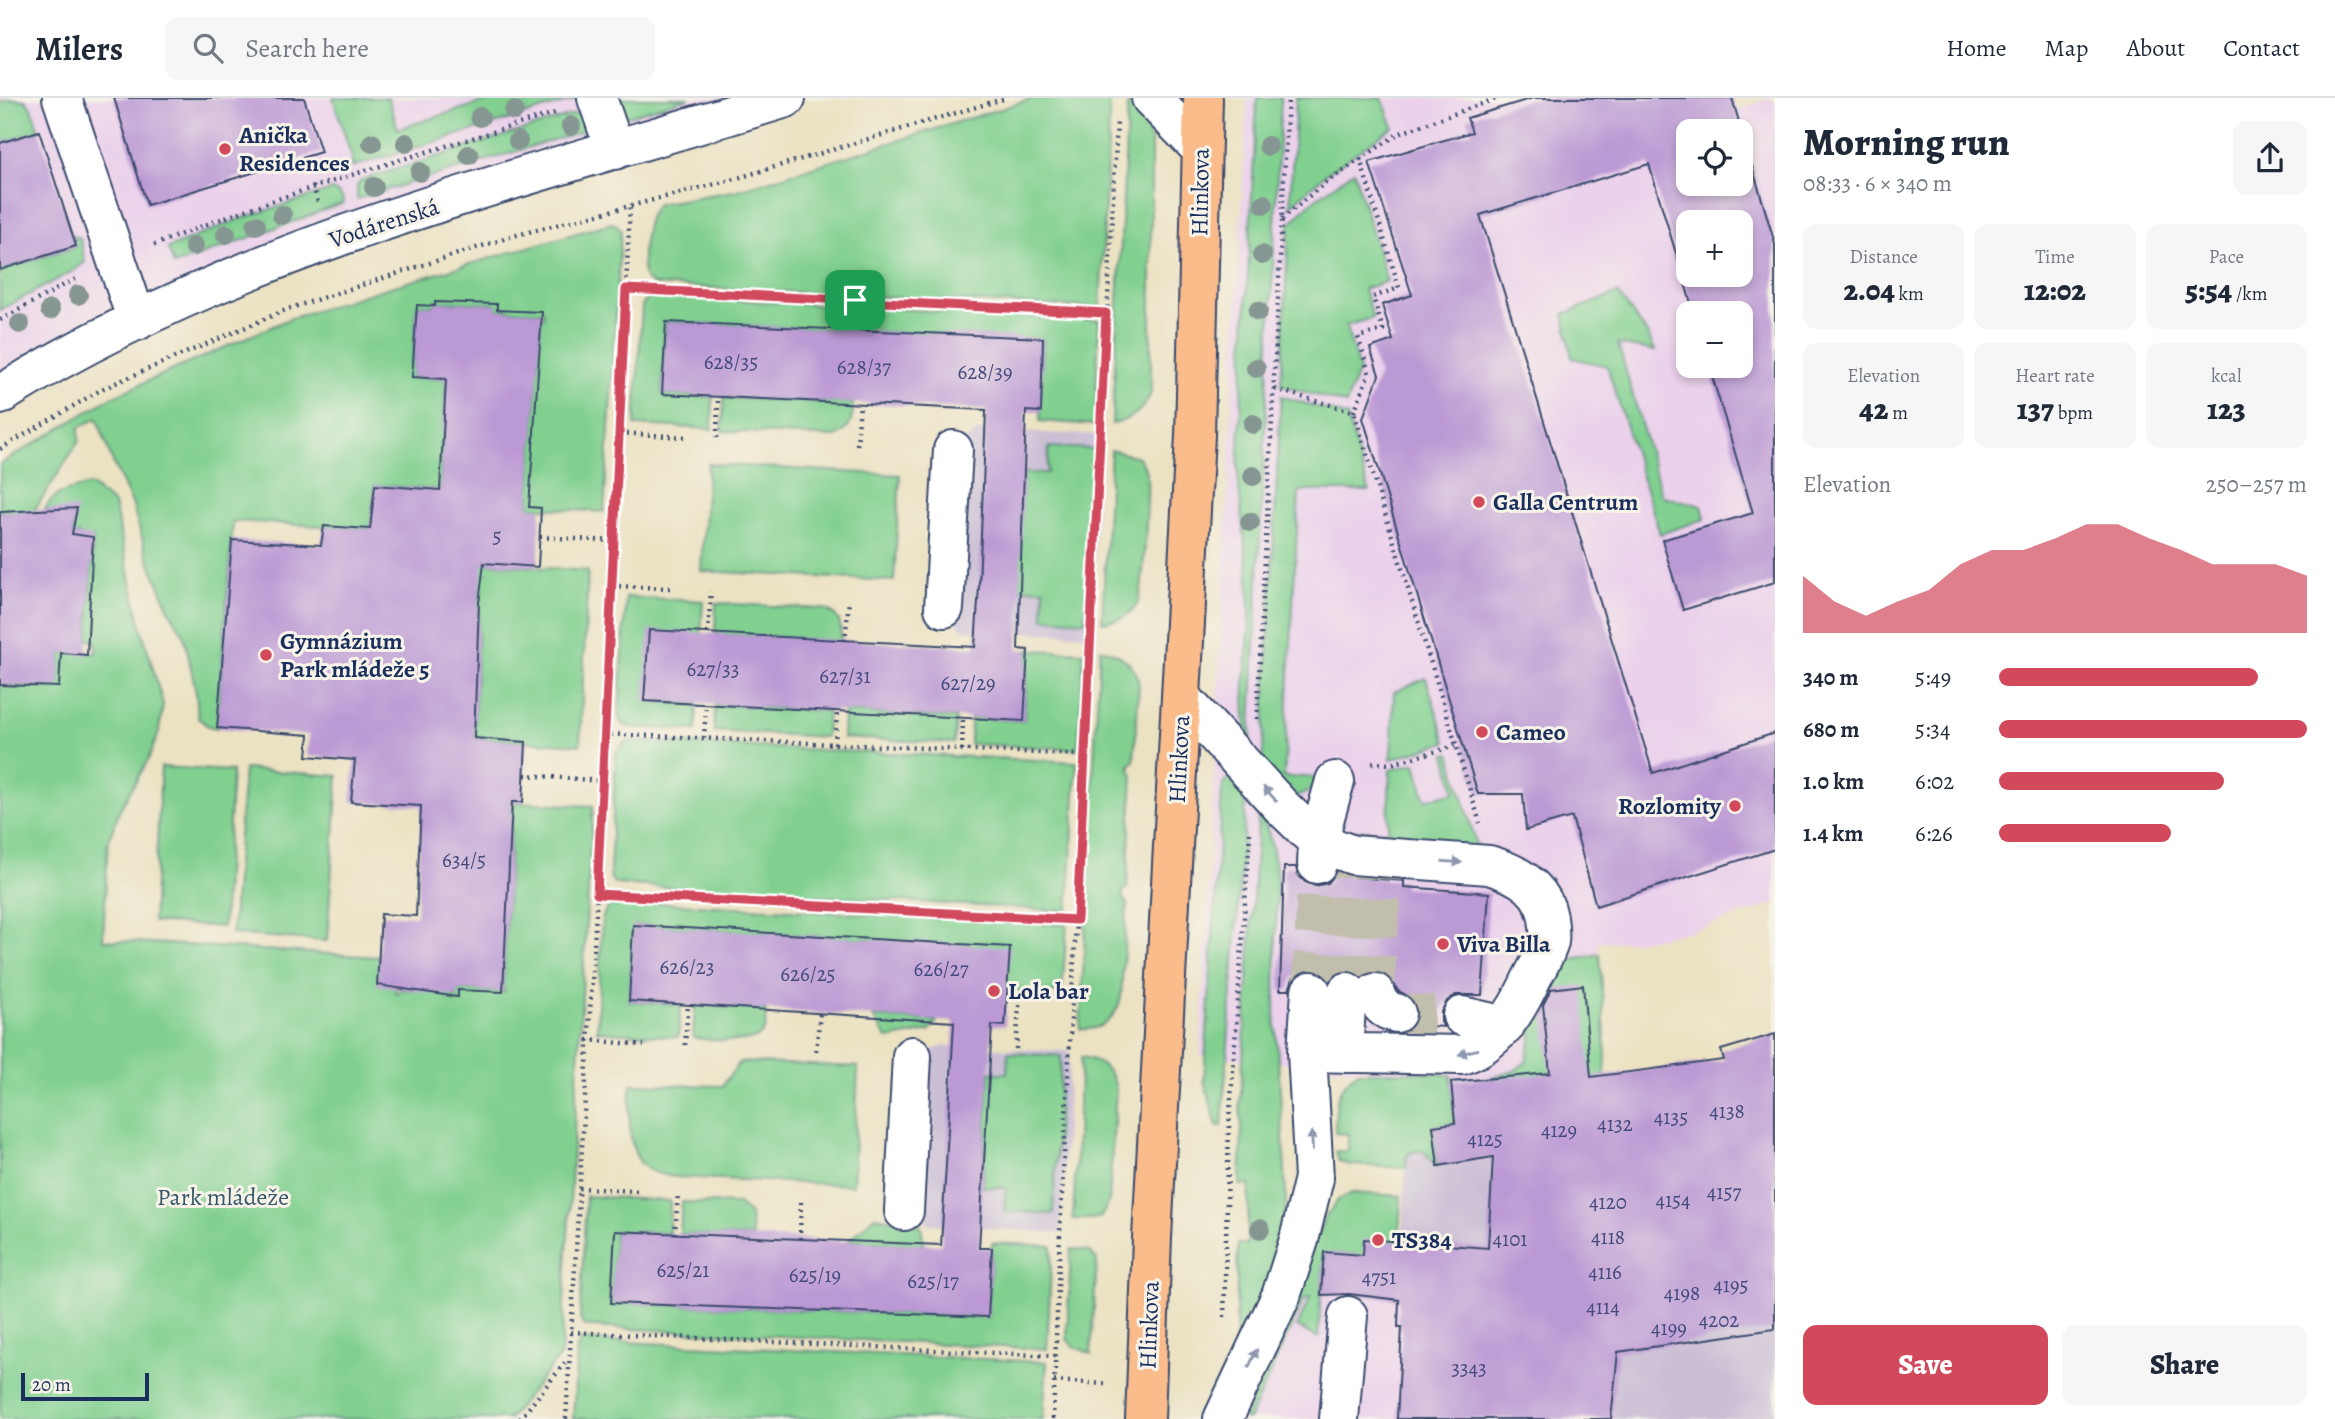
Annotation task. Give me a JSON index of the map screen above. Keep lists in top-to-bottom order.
{
  "streets": {
    "main road": ["Hlinkova"],
    "street": ["Vodárenská"]
  },
  "parks": ["Park mládeže"],
  "places": [
    "Anička Residences",
    "Galla Centrum",
    "Gymnázium Park mládeže 5",
    "Cameo",
    "Rozlomity",
    "Viva Billa",
    "Lola bar",
    "TS384"
  ],
  "house_numbers": [
    "628/35",
    "628/37",
    "628/39",
    "5",
    "627/33",
    "627/31",
    "627/29",
    "634/5",
    "626/23",
    "626/27",
    "626/25",
    "4138",
    "4135",
    "4132",
    "4129",
    "4125",
    "4157",
    "4154",
    "4120",
    "4118",
    "4101",
    "625/21",
    "4116",
    "625/19",
    "4751",
    "625/17",
    "4195",
    "4198",
    "4114",
    "4202",
    "4199",
    "3343"
  ],
  "scale_bar": "20 m",
  "page": {
    "header": "Milers",
    "search": "Search here",
    "nav": [
      "Home",
      "Map",
      "About",
      "Contact"
    ],
    "heading": ["Morning run", "08:33 · 6 × 340 m"],
    "map_buttons": ["+", "−"],
    "stats": [
      ["Distance", "2.04 km"],
      ["Time", "12:02"],
      ["Pace", "5:54 /km"],
      ["Elevation", "42 m"],
      ["Heart rate", "137 bpm"],
      ["kcal", "123"]
    ],
    "chart": ["Elevation", "250–257 m"],
    "list": [
      {
        "name": "340 m",
        "note": "5:49"
      },
      {
        "name": "680 m",
        "note": "5:34"
      },
      {
        "name": "1.0 km",
        "note": "6:02"
      },
      {
        "name": "1.4 km",
        "note": "6:26"
      }
    ],
    "buttons": ["Save", "Share"],
    "scale": "20 m"
  }
}
